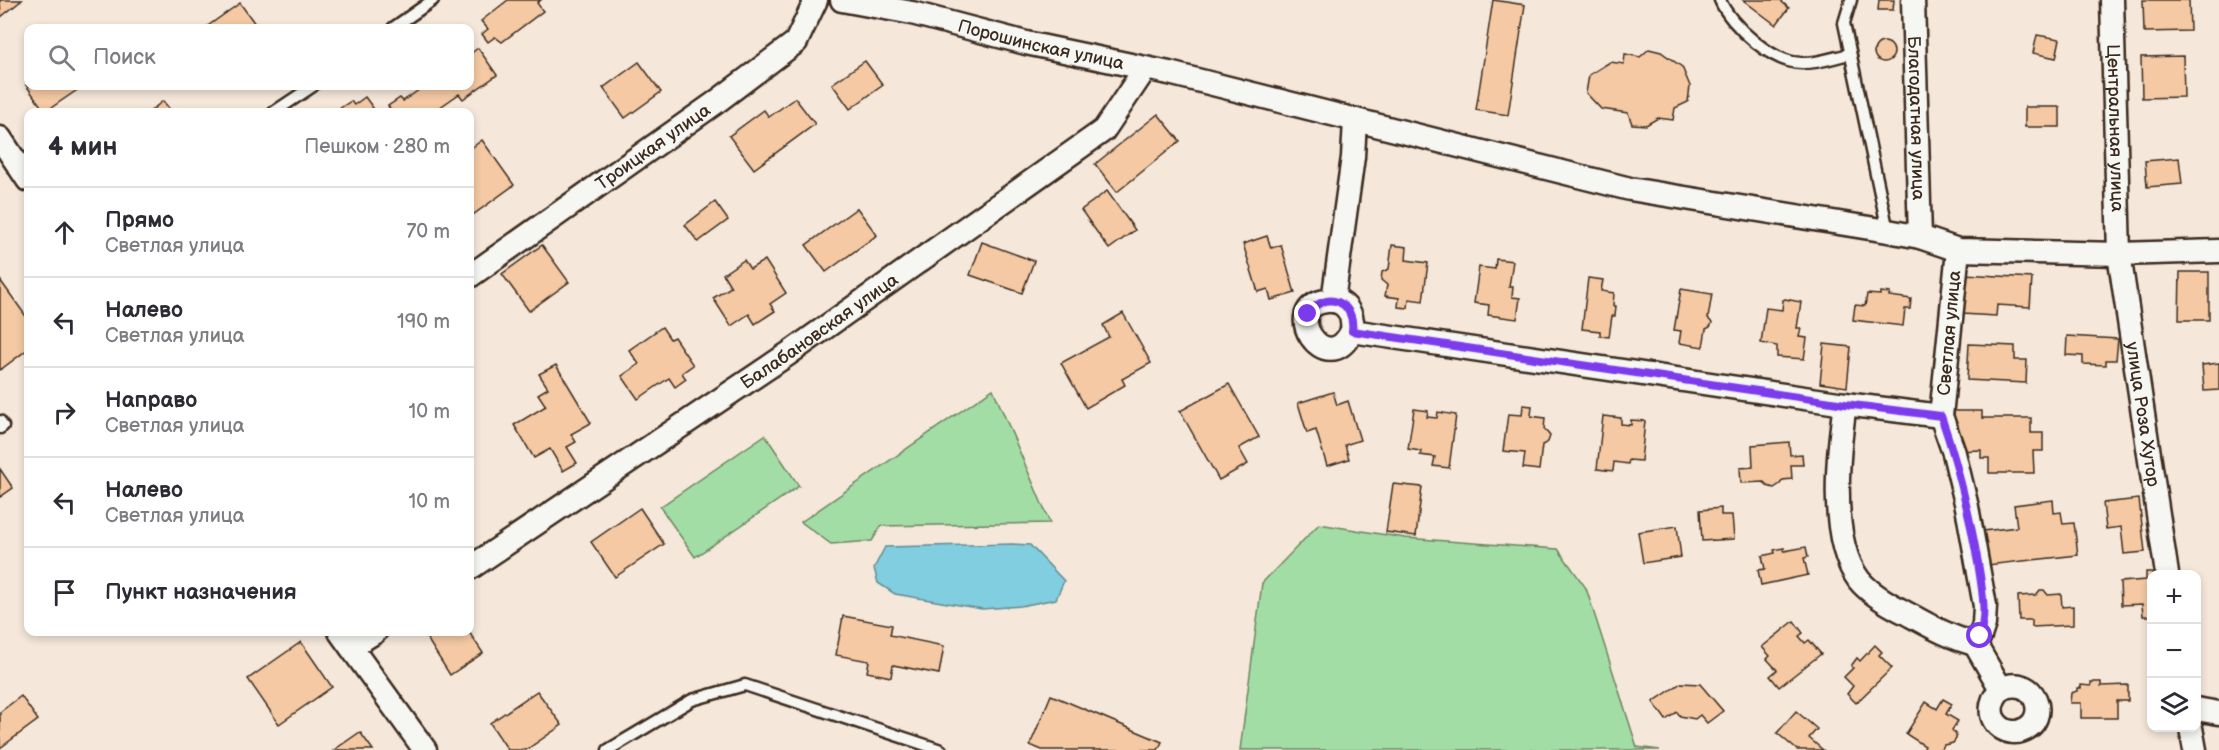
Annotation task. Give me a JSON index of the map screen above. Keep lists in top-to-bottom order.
{
  "streets": {
    "street": [
      "Порошинская улица",
      "Благодатная улица",
      "Центральная улица",
      "Троицкая улица",
      "Балабановская улица",
      "Светлая улица",
      "улица Роза Хутор"
    ]
  },
  "crossings": [
    ["Порошинская улица", "Благодатная улица"],
    ["Порошинская улица", "Центральная улица"],
    ["Порошинская улица", "Балабановская улица"],
    ["Порошинская улица", "Светлая улица"],
    ["Порошинская улица", "улица Роза Хутор"],
    ["Центральная улица", "улица Роза Хутор"]
  ],
  "page": {
    "search": "Поиск",
    "heading": ["4 мин", "Пешком · 280 m"],
    "list": [
      ["Прямо", "Светлая улица", "70 m"],
      ["Налево", "Светлая улица", "190 m"],
      ["Направо", "Светлая улица", "10 m"],
      ["Налево", "Светлая улица", "10 m"],
      "Пункт назначения"
    ],
    "map_buttons": ["+", "−"]
  }
}
